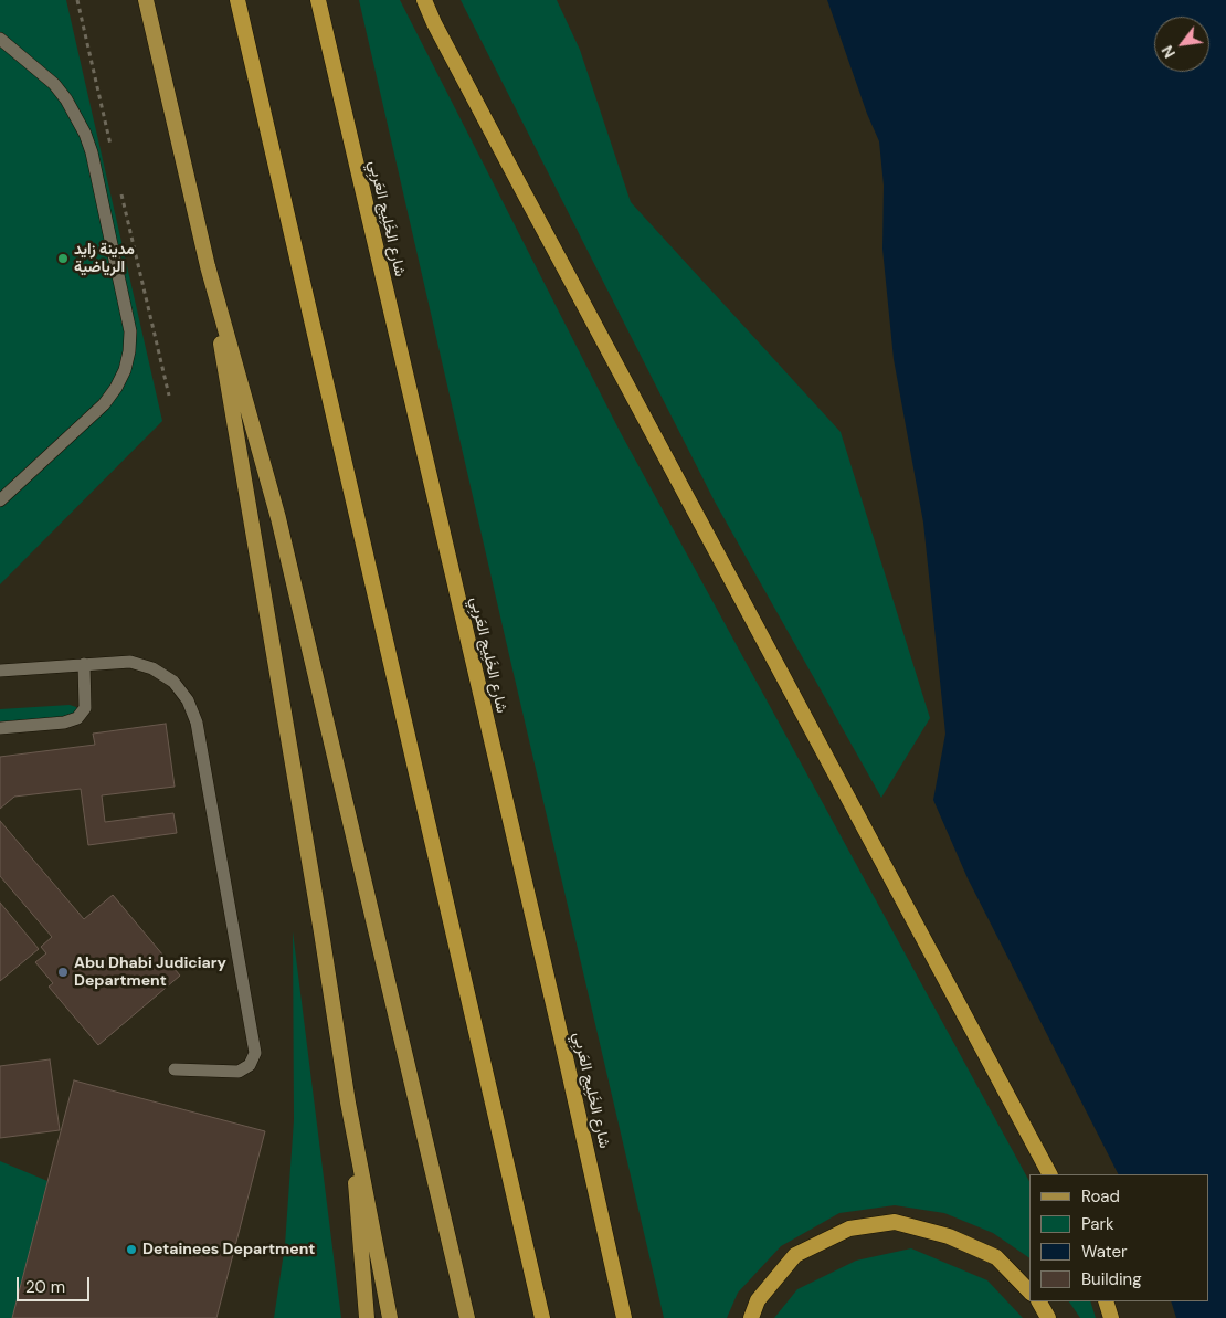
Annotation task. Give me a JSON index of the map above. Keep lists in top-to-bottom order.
{
  "streets": {
    "highway": ["شارع الخَلِيج العَربِي"]
  },
  "places": ["مدينة زايد الرياضية", "Abu Dhabi Judiciary Department", "Detainees Department"],
  "legend": [
    "Road",
    "Park",
    "Water",
    "Building"
  ],
  "scale_bar": "20 m",
  "north": "bottom left"
}
